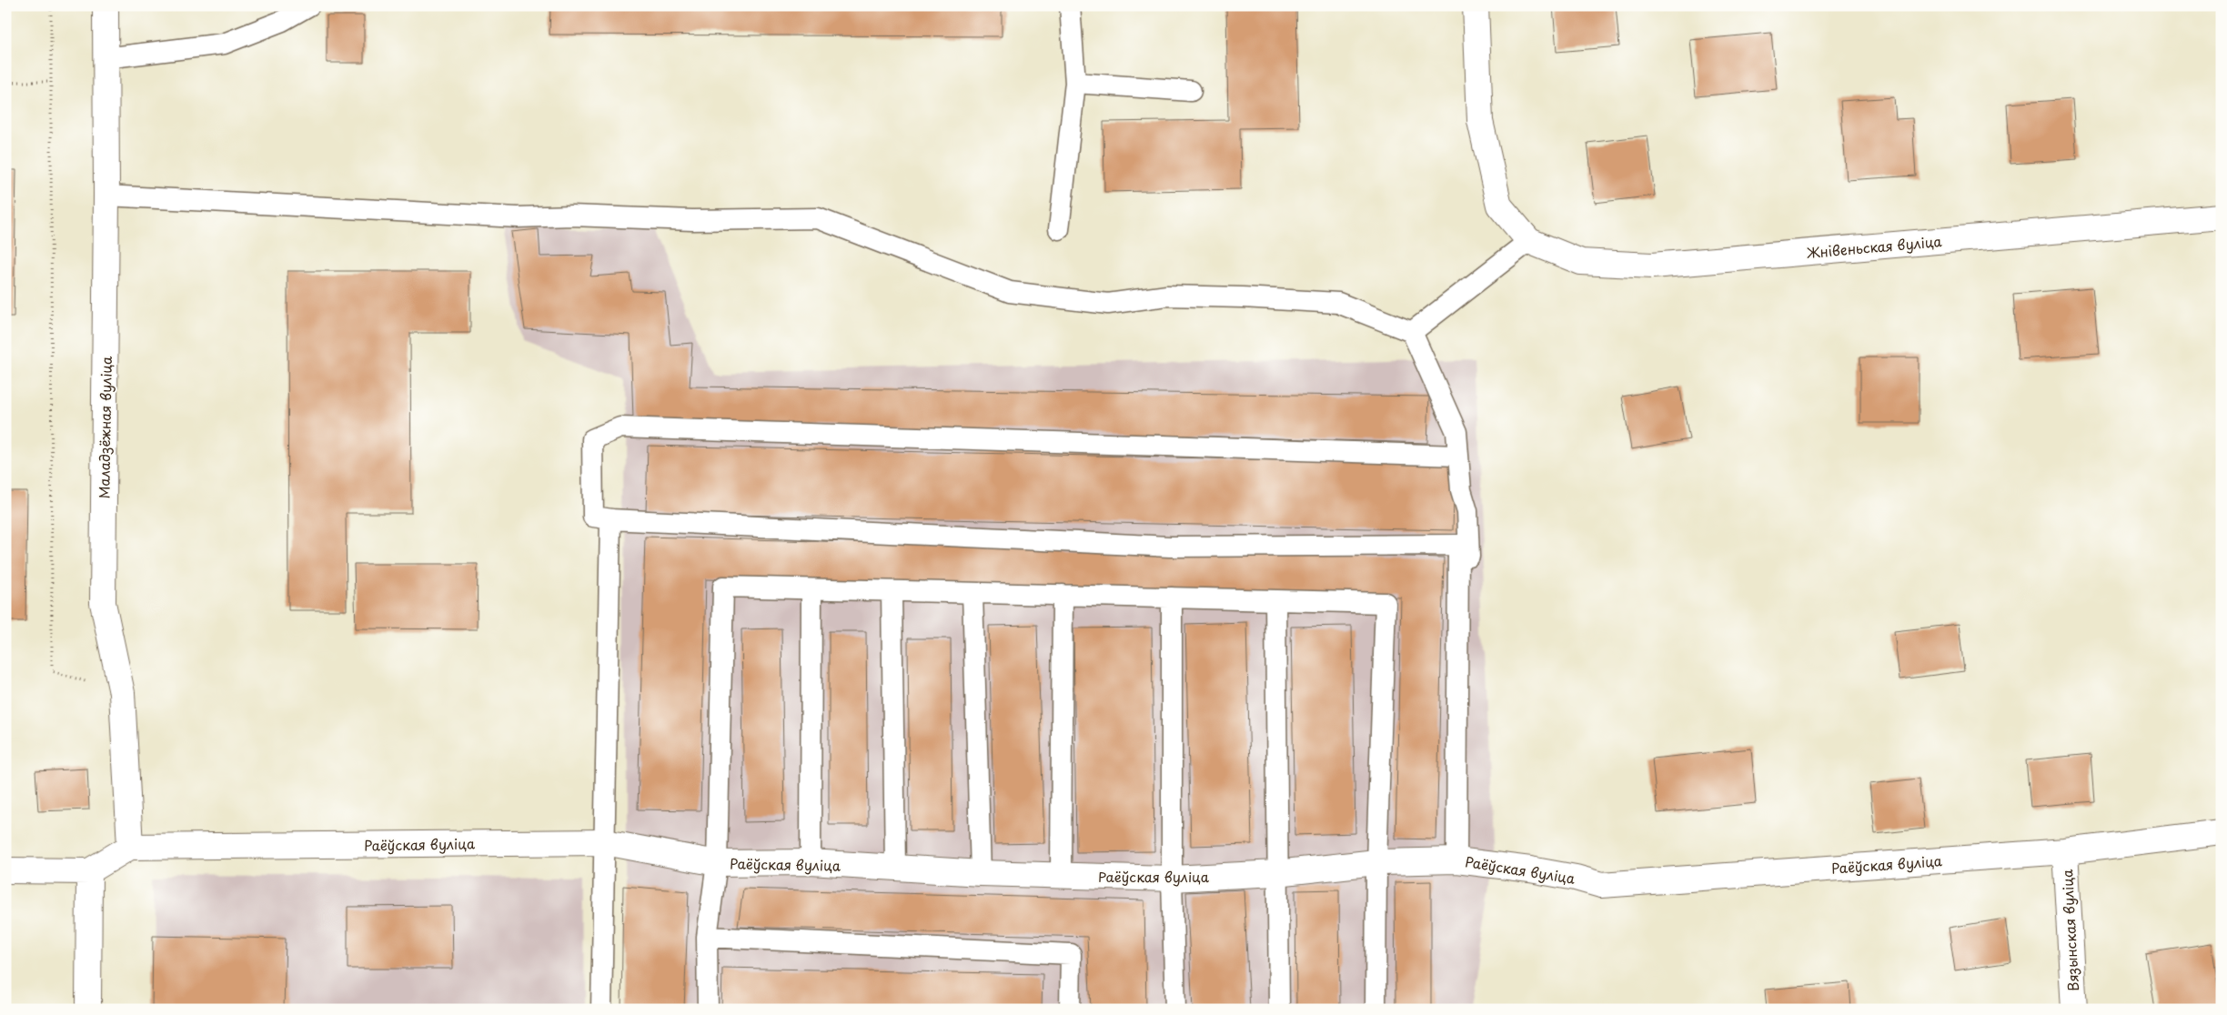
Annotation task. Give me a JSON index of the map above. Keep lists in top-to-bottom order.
{
  "streets": {
    "street": [
      "Жнівеньская вуліца",
      "Маладзёжная вуліца",
      "Раёўская вуліца",
      "Вязынская вуліца"
    ]
  },
  "crossings": [
    ["Маладзёжная вуліца", "Раёўская вуліца"],
    ["Раёўская вуліца", "Вязынская вуліца"]
  ]
}
